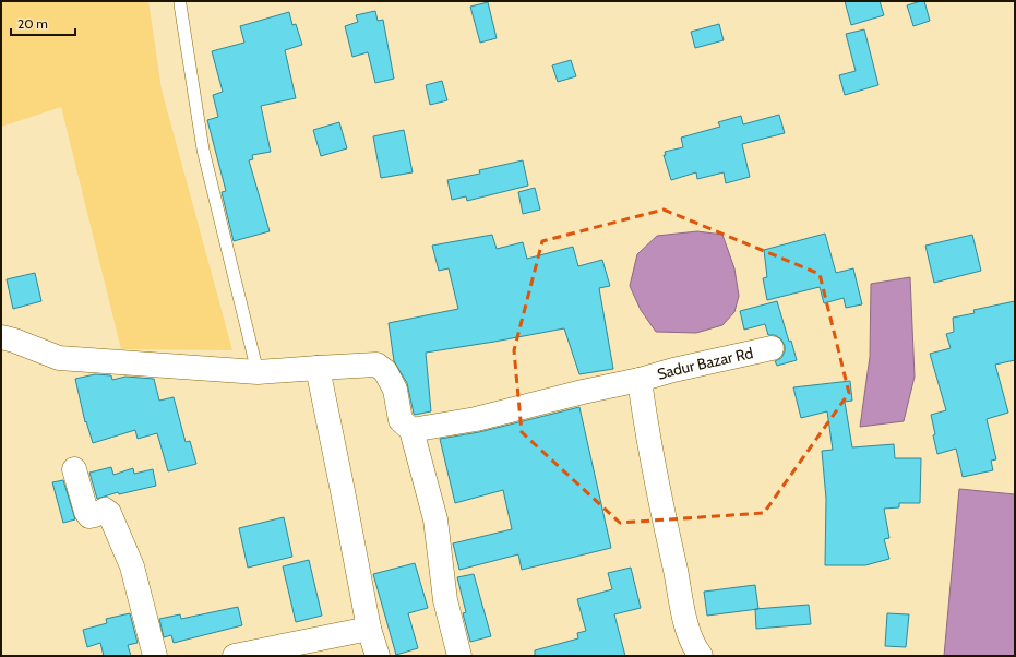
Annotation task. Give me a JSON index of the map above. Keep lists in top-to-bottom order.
{
  "streets": {
    "street": ["Sadur Bazar Rd"]
  },
  "scale_bar": "20 m"
}
